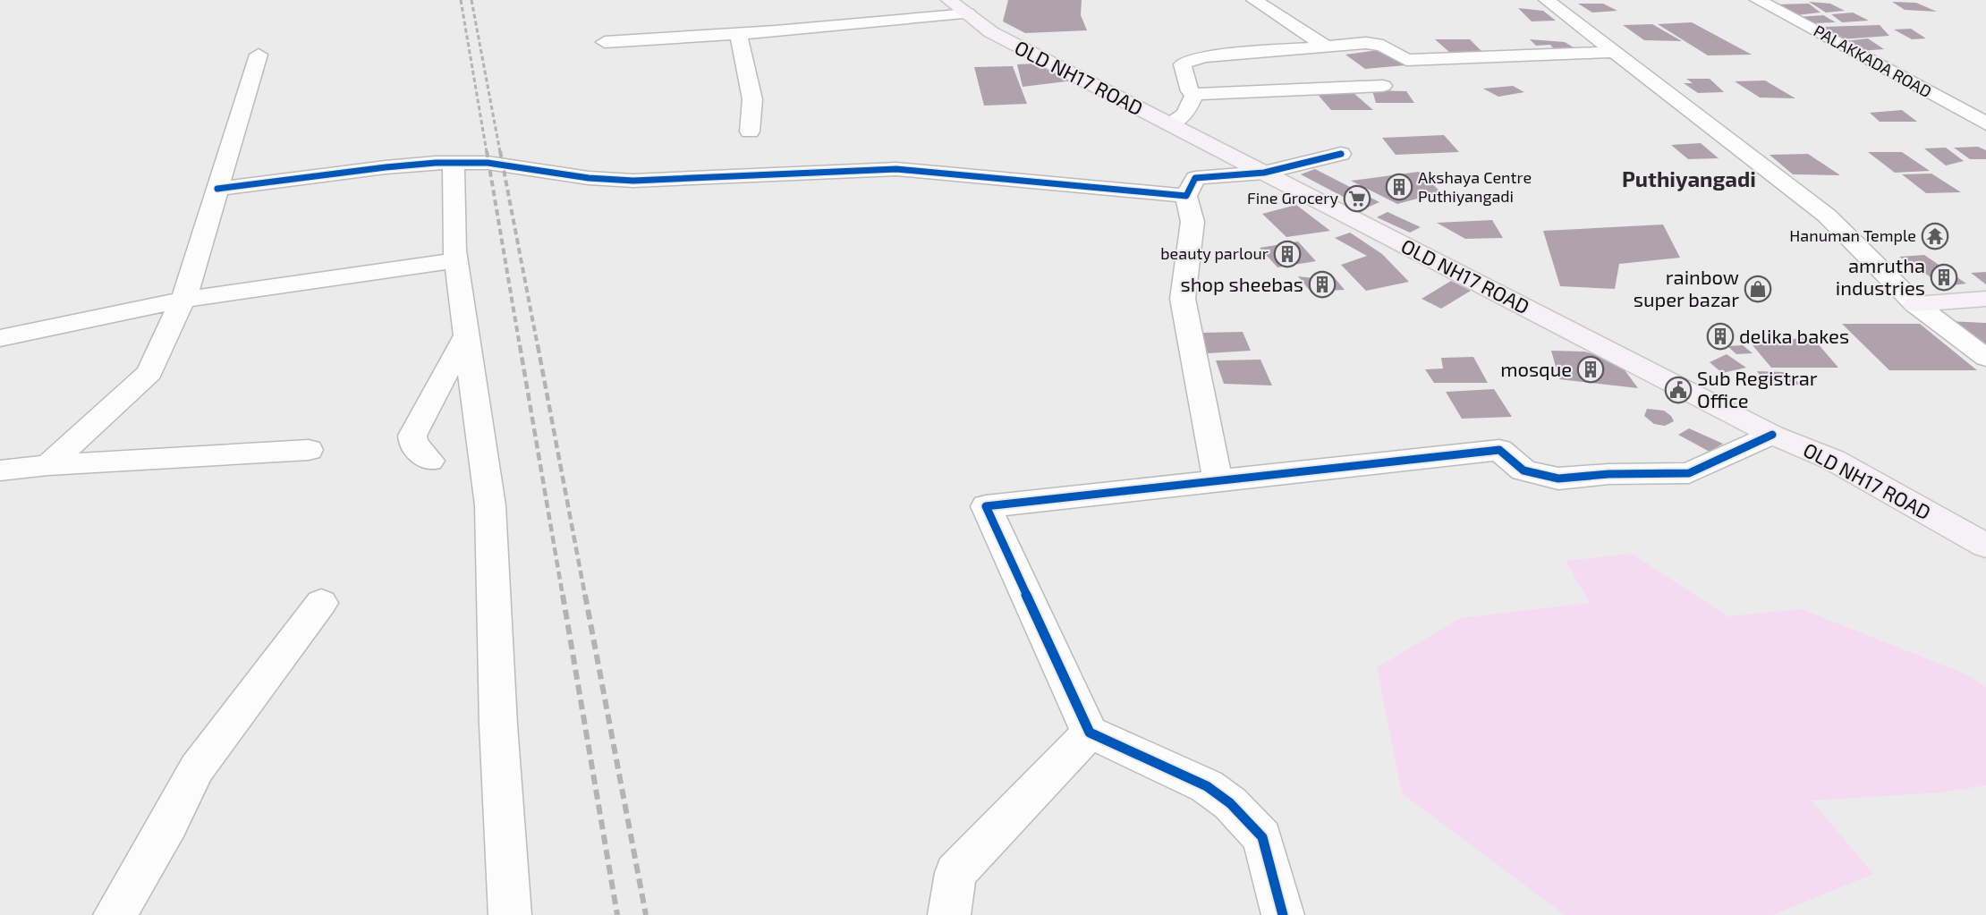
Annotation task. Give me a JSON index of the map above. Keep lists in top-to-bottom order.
{
  "streets": {
    "main road": ["OLD NH17 ROAD"],
    "street": ["PALAKKADA ROAD"]
  },
  "districts": ["Puthiyangadi"],
  "places": {
    "building": [
      "Akshaya Centre Puthiyangadi",
      "beauty parlour",
      "amrutha industries",
      "shop sheebas",
      "delika bakes",
      "mosque"
    ],
    "supermarket": ["Fine Grocery"],
    "temple": ["Hanuman Temple"],
    "shop": ["rainbow super bazar"],
    "public building": ["Sub Registrar Office"]
  }
}
